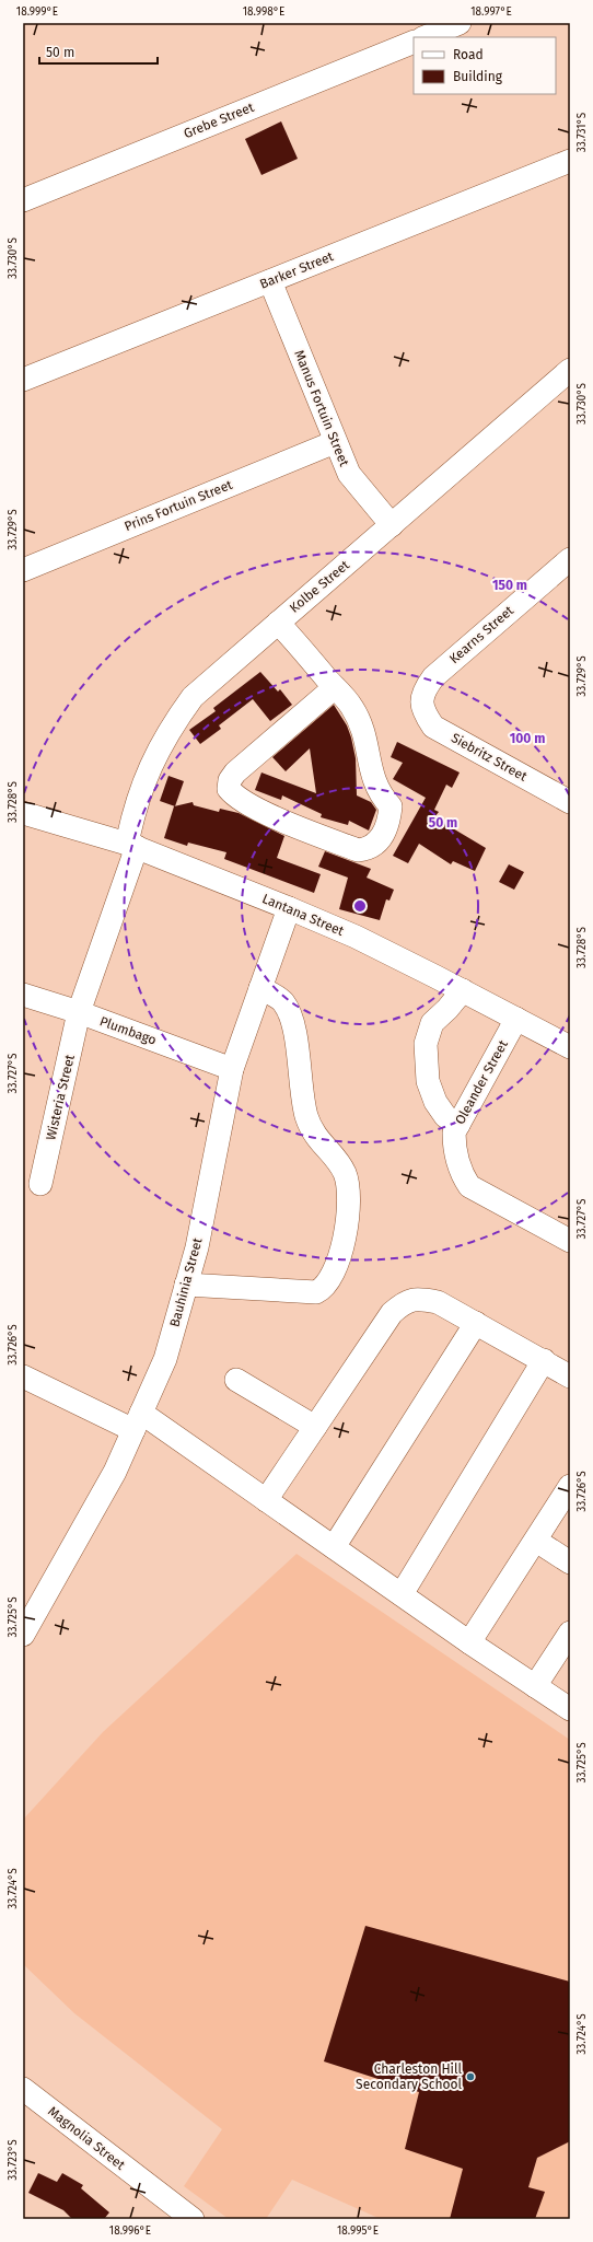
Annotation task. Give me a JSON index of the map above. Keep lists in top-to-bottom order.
{
  "streets": {
    "street": [
      "Grebe Street",
      "Barker Street",
      "Manus Fortuin Street",
      "Prins Fortuin Street",
      "Kolbe Street",
      "Kearns Street",
      "Siebritz Street",
      "Lantana Street",
      "Plumbago",
      "Oleander Street",
      "Wisteria Street",
      "Bauhinia Street",
      "Magnolia Street"
    ]
  },
  "crossings": [
    ["Barker Street", "Manus Fortuin Street"],
    ["Manus Fortuin Street", "Prins Fortuin Street"],
    ["Manus Fortuin Street", "Kolbe Street"],
    ["Kolbe Street", "Lantana Street"],
    ["Kolbe Street", "Plumbago"],
    ["Kolbe Street", "Wisteria Street"],
    ["Kearns Street", "Siebritz Street"],
    ["Lantana Street", "Oleander Street"],
    ["Lantana Street", "Bauhinia Street"],
    ["Plumbago", "Wisteria Street"],
    ["Plumbago", "Bauhinia Street"]
  ],
  "places": ["Charleston Hill Secondary School"],
  "legend": ["Road", "Building"],
  "scale_bar": "50 m",
  "coordinates": [
    "18.999°E",
    "18.998°E",
    "18.997°E",
    "33.731°S",
    "33.730°S",
    "33.729°S",
    "33.728°S",
    "33.727°S",
    "33.726°S",
    "33.725°S",
    "33.724°S",
    "33.723°S",
    "18.996°E",
    "18.995°E"
  ],
  "rings": ["150 m", "100 m", "50 m"]
}
